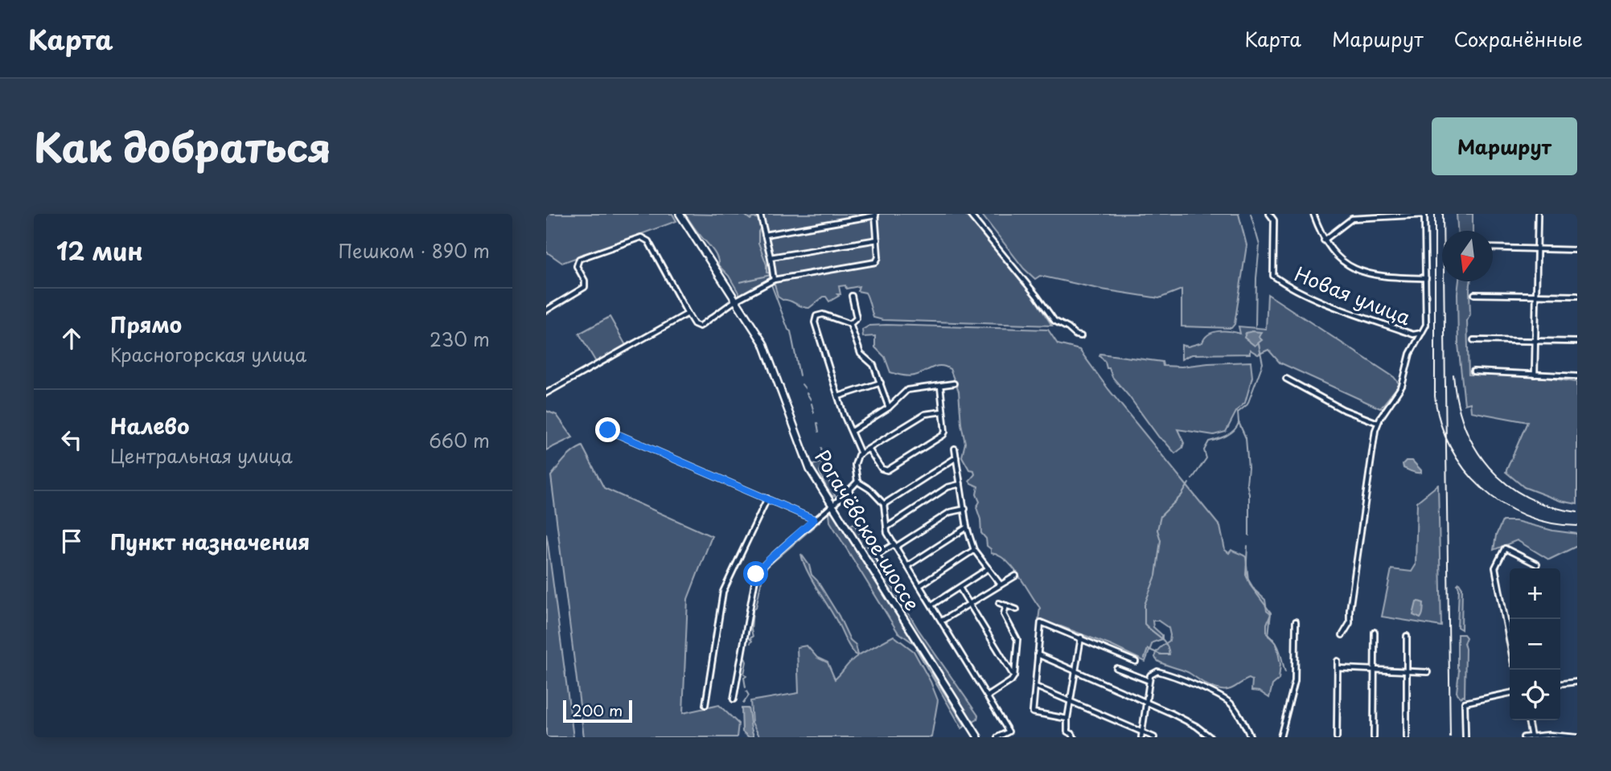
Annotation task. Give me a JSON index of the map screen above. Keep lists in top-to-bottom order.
{
  "streets": {
    "main road": ["Рогачёвское шоссе"],
    "street": ["Новая улица"]
  },
  "scale_bar": "200 m",
  "north": "bottom",
  "page": {
    "header": "Карта",
    "nav": ["Карта", "Маршрут", "Сохранённые"],
    "title": "Как добраться",
    "buttons": "Маршрут",
    "heading": ["12 мин", "Пешком · 890 m"],
    "list": [
      ["Прямо", "Красногорская улица", "230 m"],
      ["Налево", "Центральная улица", "660 m"],
      "Пункт назначения"
    ],
    "map_buttons": ["+", "−"],
    "scale": "200 m"
  }
}
